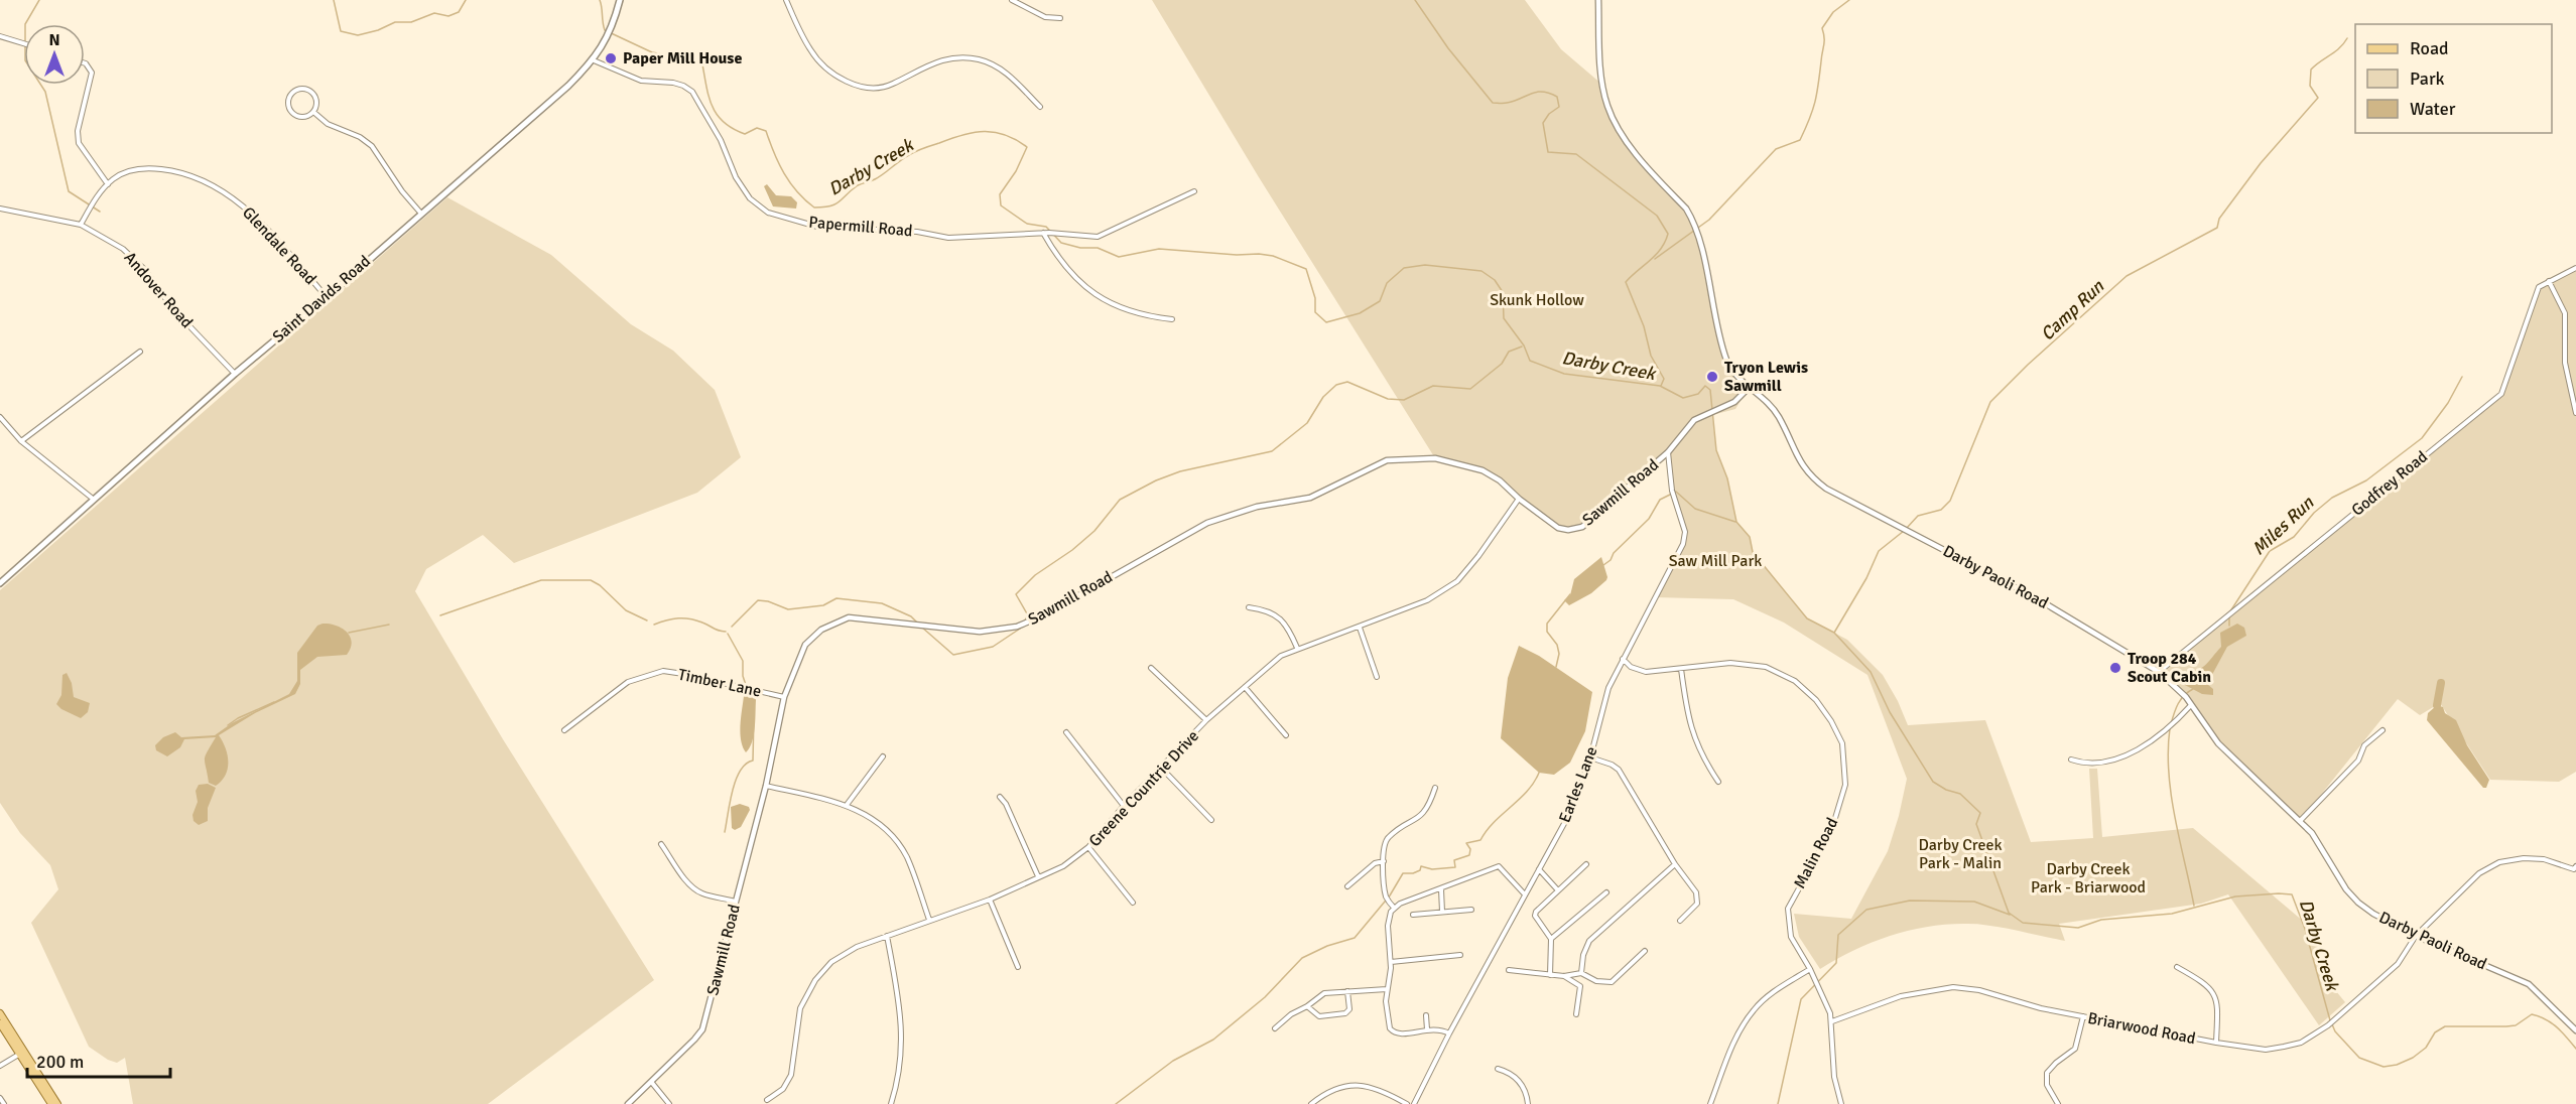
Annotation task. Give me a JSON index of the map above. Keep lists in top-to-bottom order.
{
  "streets": {
    "main road": ["Saint Davids Road"],
    "street": [
      "Papermill Road",
      "Glendale Road",
      "Andover Road",
      "Godfrey Road",
      "Sawmill Road",
      "Darby Paoli Road",
      "Timber Lane",
      "Earles Lane",
      "Greene Countrie Drive",
      "Malin Road",
      "Briarwood Road"
    ]
  },
  "crossings": [
    ["Papermill Road", "Saint Davids Road"],
    ["Glendale Road", "Andover Road"],
    ["Glendale Road", "Saint Davids Road"],
    ["Andover Road", "Saint Davids Road"],
    ["Godfrey Road", "Darby Paoli Road"],
    ["Sawmill Road", "Darby Paoli Road"],
    ["Sawmill Road", "Timber Lane"],
    ["Sawmill Road", "Earles Lane"],
    ["Sawmill Road", "Greene Countrie Drive"],
    ["Darby Paoli Road", "Briarwood Road"],
    ["Earles Lane", "Malin Road"],
    ["Malin Road", "Briarwood Road"]
  ],
  "water": ["Darby Creek", "Camp Run", "Miles Run"],
  "parks": [
    "Skunk Hollow",
    "Saw Mill Park",
    "Darby Creek Park - Malin",
    "Darby Creek Park - Briarwood"
  ],
  "places": ["Paper Mill House", "Tryon Lewis Sawmill", "Troop 284 Scout Cabin"],
  "legend": ["Road", "Park", "Water"],
  "scale_bar": "200 m",
  "north": "top"
}
